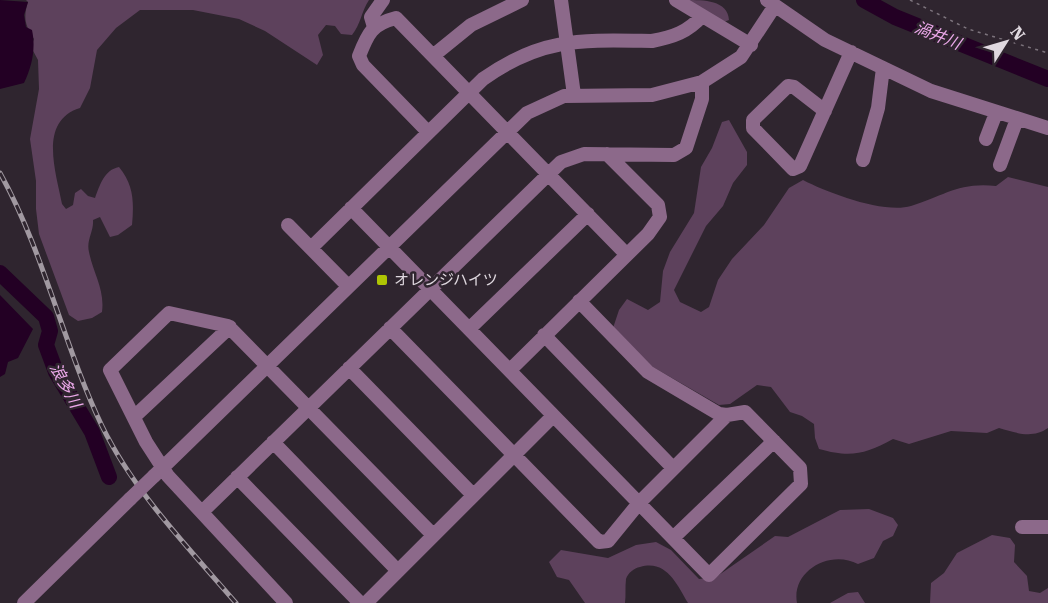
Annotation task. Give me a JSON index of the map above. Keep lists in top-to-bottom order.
{
  "water": ["渦井川", "浪多川"],
  "places": {
    "transit": ["オレンジハイツ"]
  },
  "north": "top right"
}
